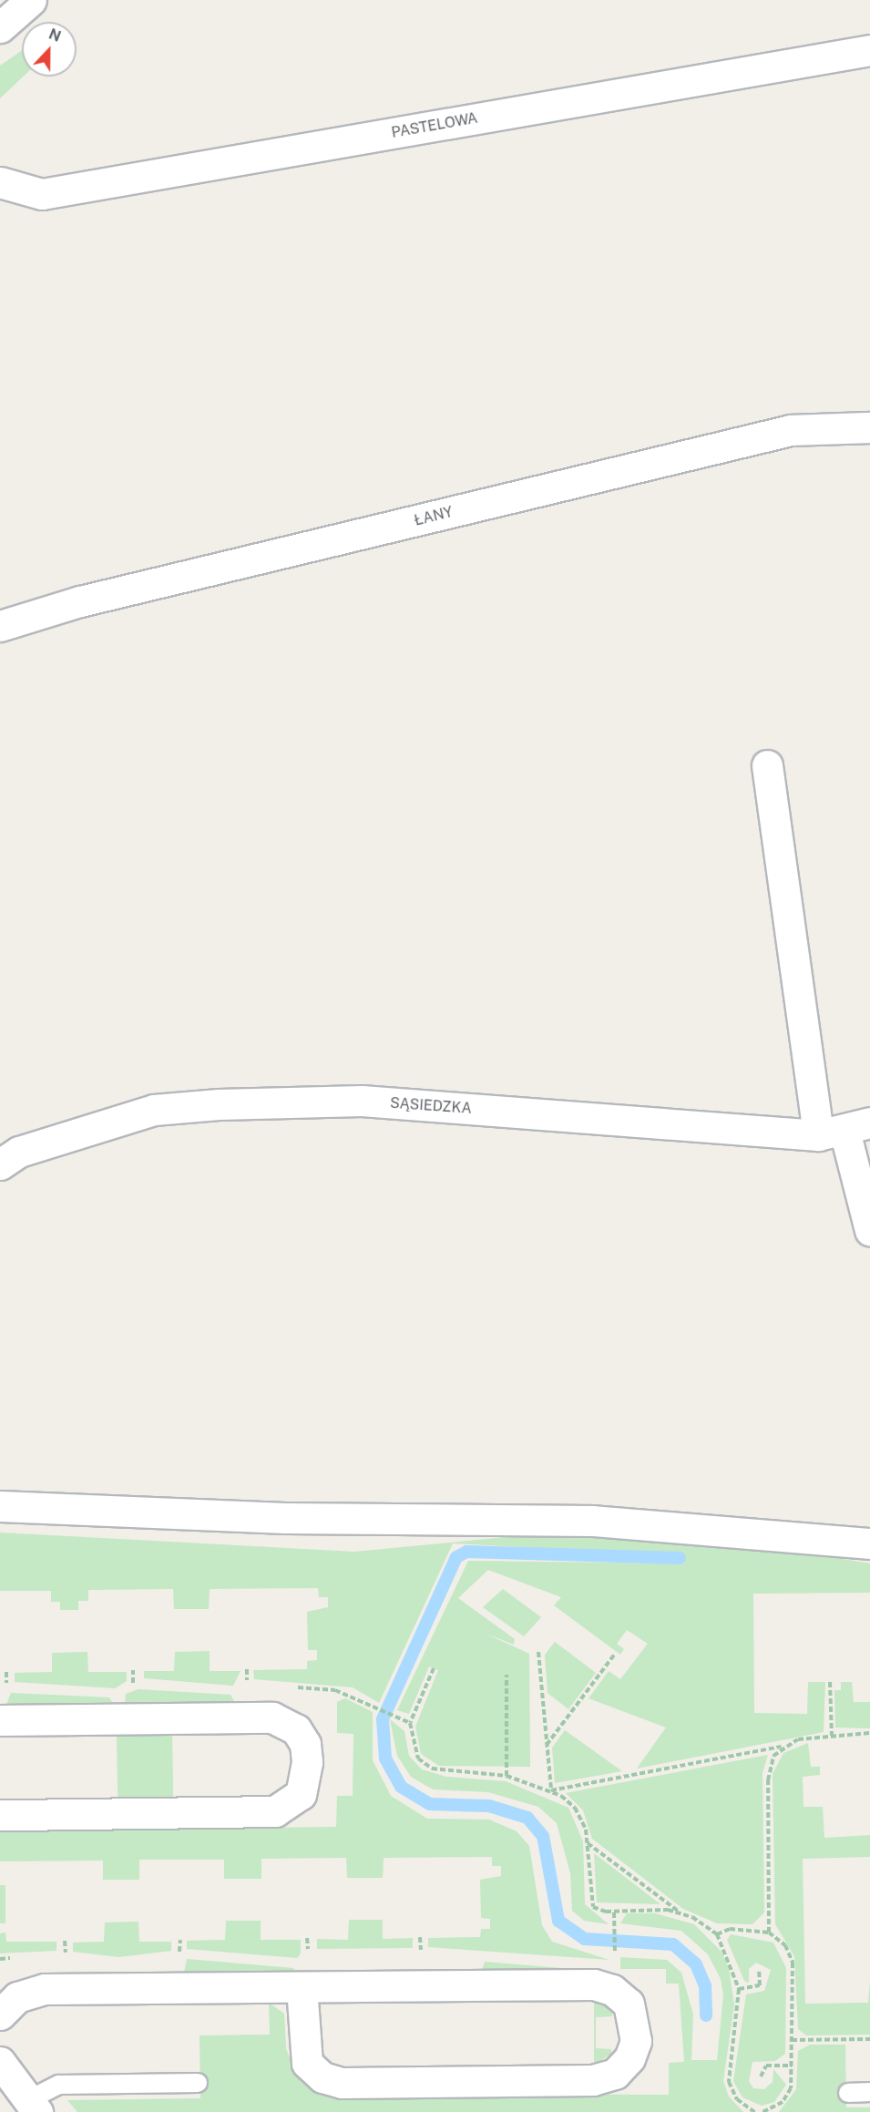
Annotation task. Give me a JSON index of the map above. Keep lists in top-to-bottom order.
{
  "streets": {
    "street": ["PASTELOWA", "ŁANY", "SĄSIEDZKA"]
  },
  "north": "top"
}
